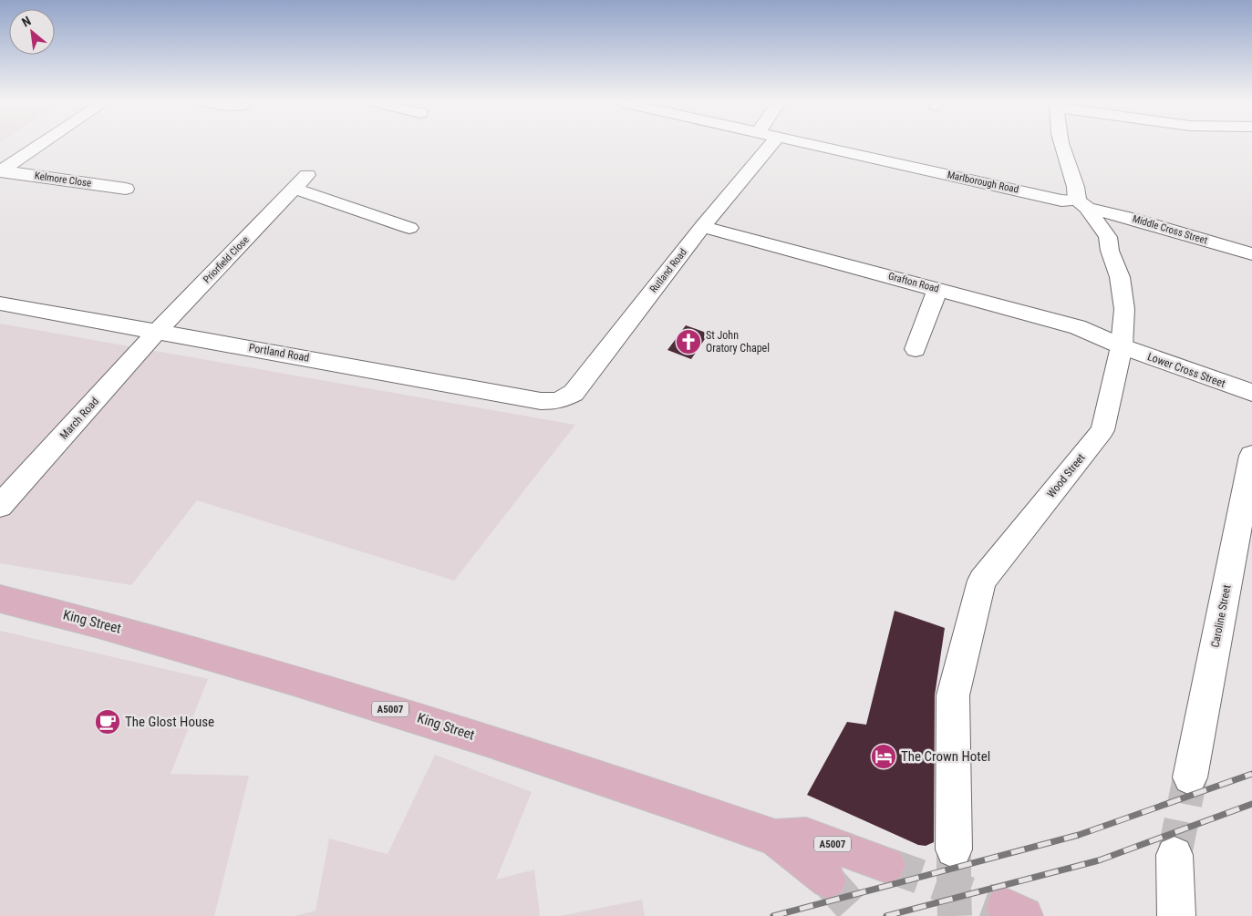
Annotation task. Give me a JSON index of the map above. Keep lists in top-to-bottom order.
{
  "streets": {
    "main road": ["King Street", "A5007"],
    "street": [
      "Kelmore Close",
      "Marlborough Road",
      "Middle Cross Street",
      "Priorfield Close",
      "Rutland Road",
      "Grafton Road",
      "Portland Road",
      "Lower Cross Street",
      "March Road",
      "Wood Street",
      "Caroline Street"
    ]
  },
  "crossings": [
    ["Marlborough Road", "Middle Cross Street"],
    ["Marlborough Road", "Wood Street"],
    ["Middle Cross Street", "Wood Street"],
    ["Priorfield Close", "Portland Road"],
    ["Priorfield Close", "March Road"],
    ["Rutland Road", "Grafton Road"],
    ["Rutland Road", "Portland Road"],
    ["Grafton Road", "Lower Cross Street"],
    ["Grafton Road", "Wood Street"],
    ["Portland Road", "March Road"],
    ["Lower Cross Street", "Wood Street"],
    ["King Street", "A5007"]
  ],
  "places": {
    "church": ["St John Oratory Chapel"],
    "cafe": ["The Glost House"],
    "hotel": ["The Crown Hotel"]
  },
  "north": "top left"
}
